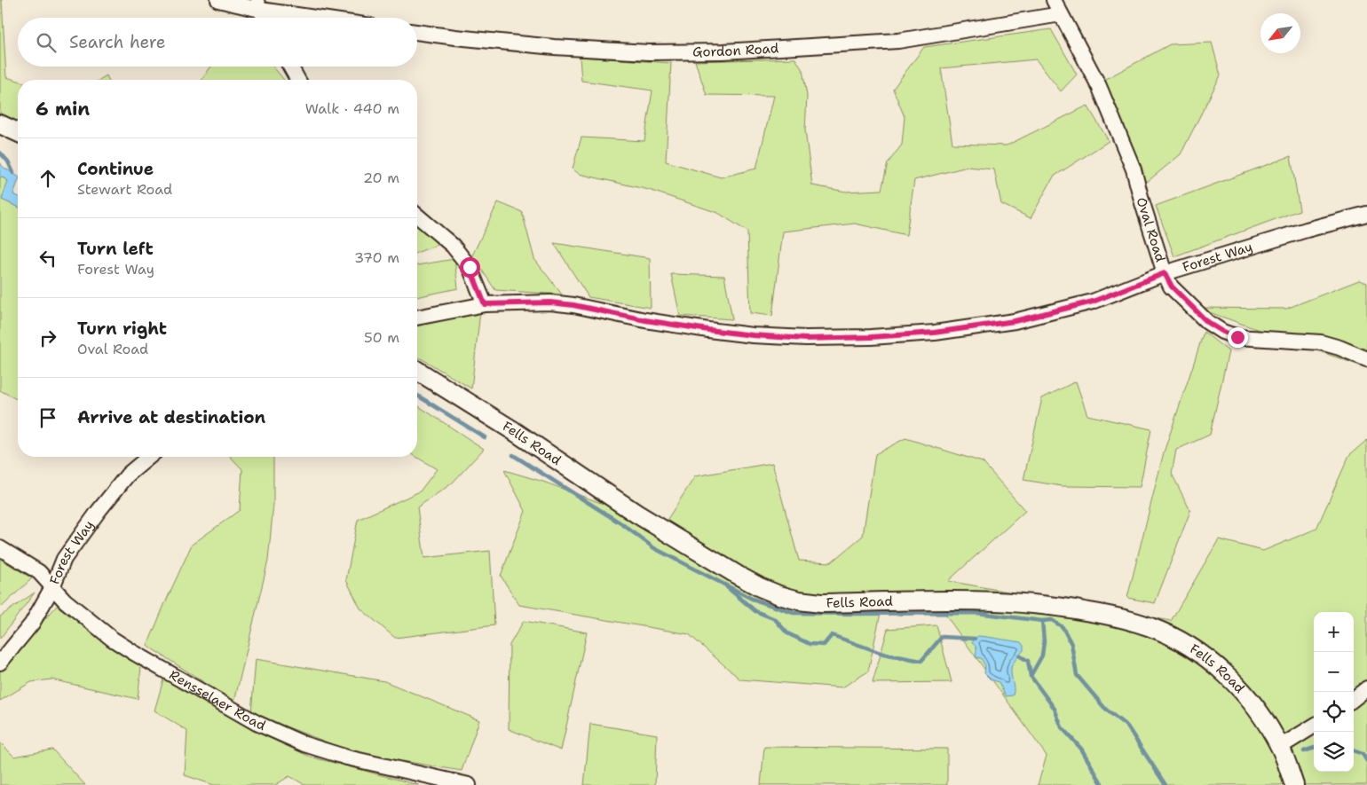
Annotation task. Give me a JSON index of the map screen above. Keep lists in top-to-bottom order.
{
  "streets": {
    "street": [
      "Gordon Road",
      "Oval Road",
      "Forest Way",
      "Fells Road",
      "Rensselaer Road"
    ]
  },
  "crossings": [
    ["Gordon Road", "Oval Road"],
    ["Oval Road", "Forest Way"],
    ["Forest Way", "Rensselaer Road"]
  ],
  "north": "bottom left",
  "page": {
    "search": "Search here",
    "heading": ["6 min", "Walk · 440 m"],
    "list": [
      ["Continue", "Stewart Road", "20 m"],
      ["Turn left", "Forest Way", "370 m"],
      ["Turn right", "Oval Road", "50 m"],
      "Arrive at destination"
    ],
    "map_buttons": ["+", "−"]
  }
}
